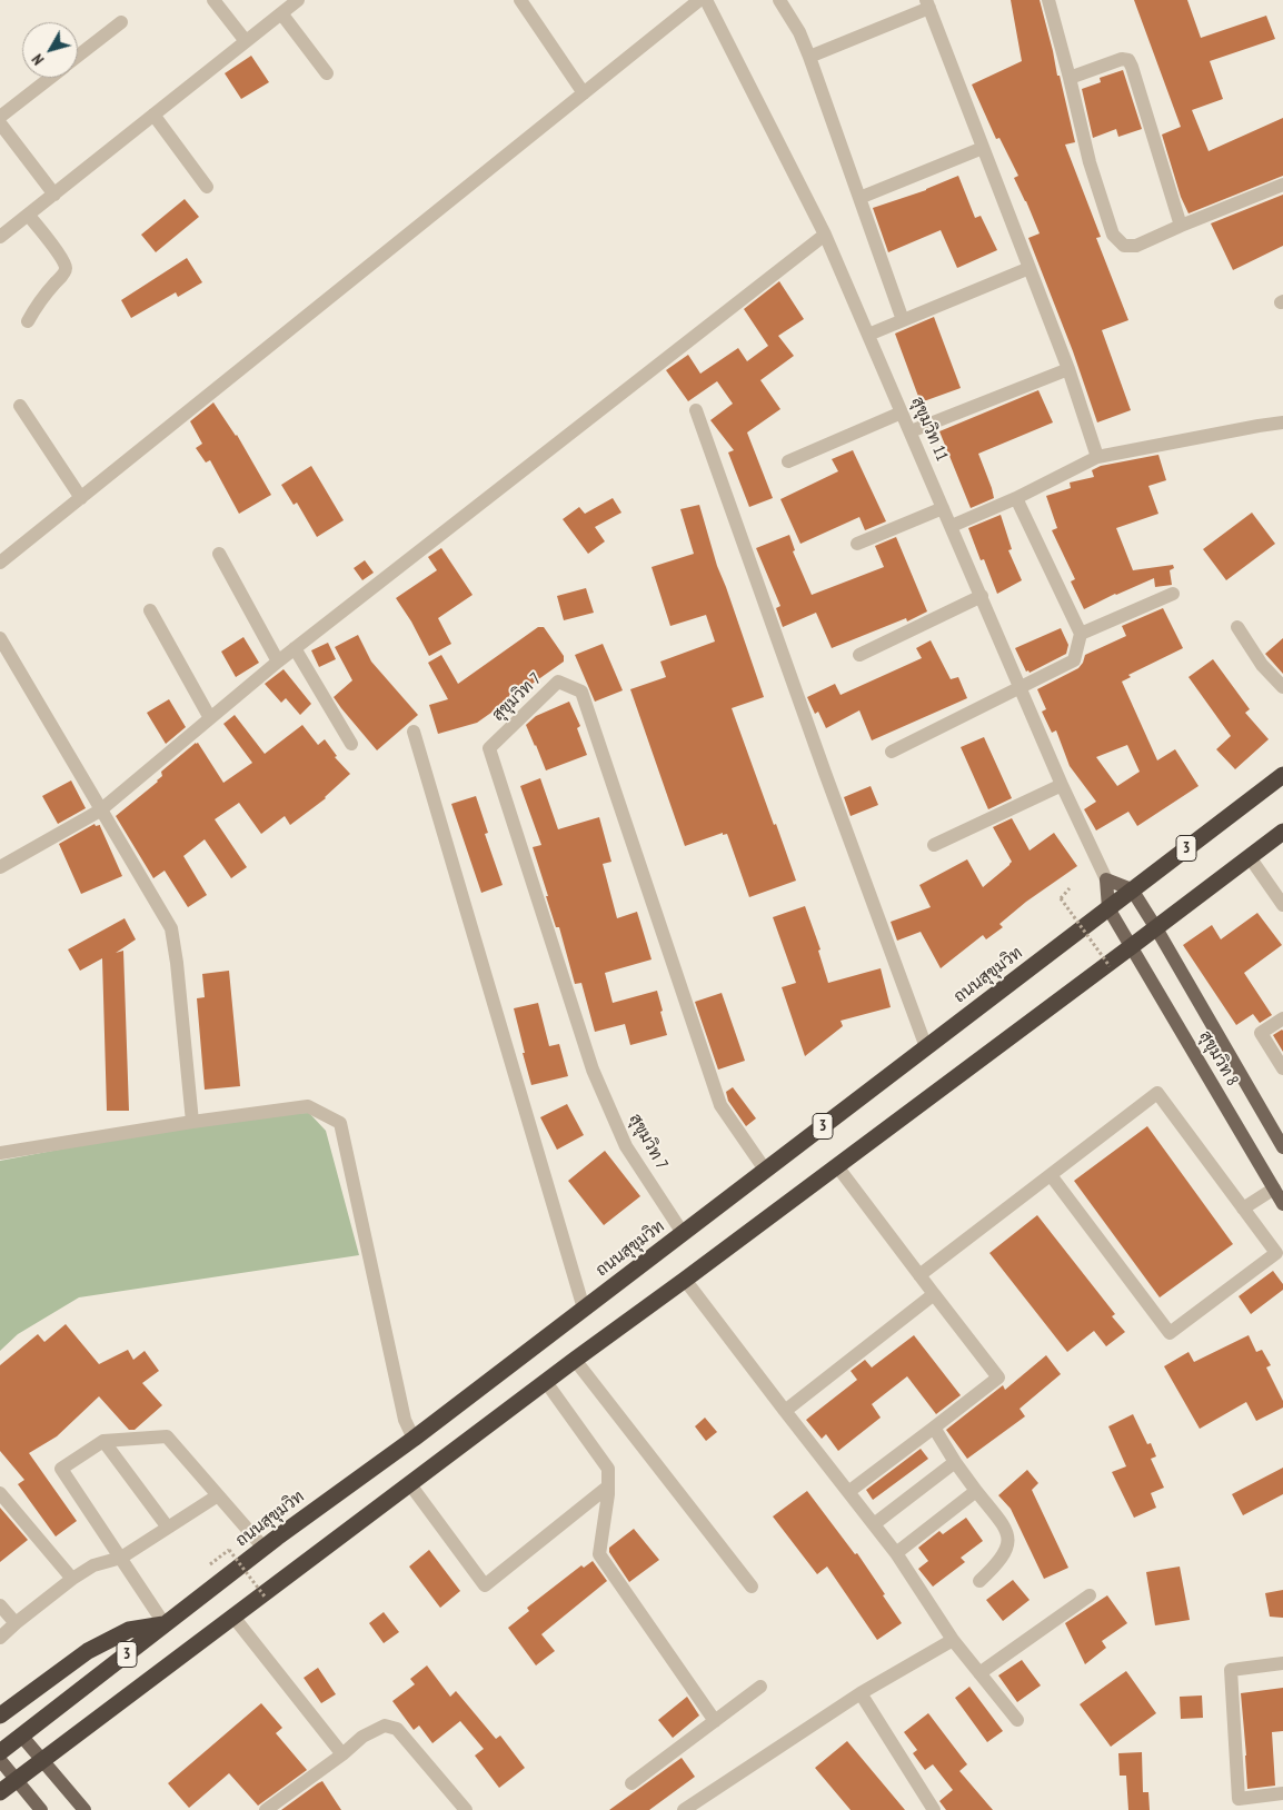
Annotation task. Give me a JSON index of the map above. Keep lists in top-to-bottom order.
{
  "streets": {
    "highway": ["3", "ถนนสุขุมวิท"],
    "main road": ["สุขุมวิท 11", "สุขุมวิท 8"],
    "street": ["สุขุมวิท 7"]
  },
  "crossings": [
    ["สุขุมวิท 11", "3"],
    ["สุขุมวิท 11", "ถนนสุขุมวิท"],
    ["สุขุมวิท 11", "สุขุมวิท 8"],
    ["สุขุมวิท 7", "ถนนสุขุมวิท"],
    ["3", "สุขุมวิท 8"]
  ],
  "north": "bottom left"
}
